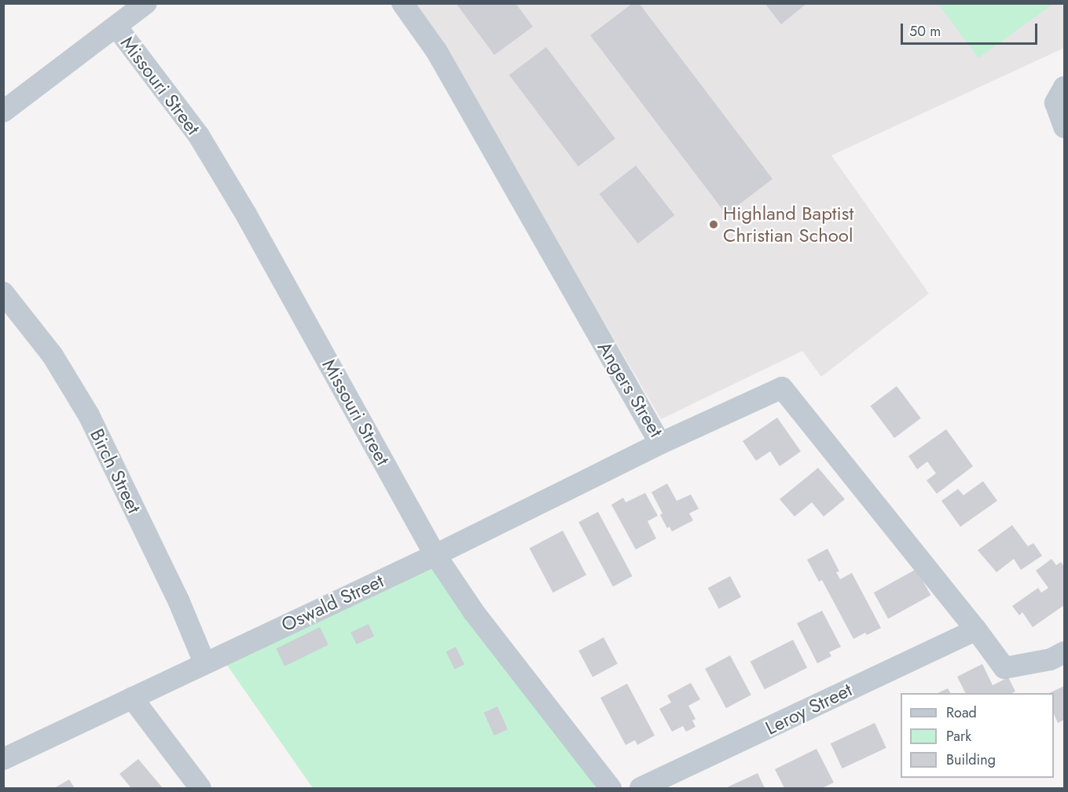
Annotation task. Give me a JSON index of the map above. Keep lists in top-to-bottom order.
{
  "streets": {
    "street": [
      "Missouri Street",
      "Angers Street",
      "Birch Street",
      "Oswald Street",
      "Leroy Street"
    ]
  },
  "crossings": [
    ["Missouri Street", "Oswald Street"],
    ["Angers Street", "Oswald Street"],
    ["Angers Street", "Leroy Street"],
    ["Birch Street", "Oswald Street"]
  ],
  "places": ["Highland Baptist Christian School"],
  "legend": ["Road", "Park", "Building"],
  "scale_bar": "50 m"
}
